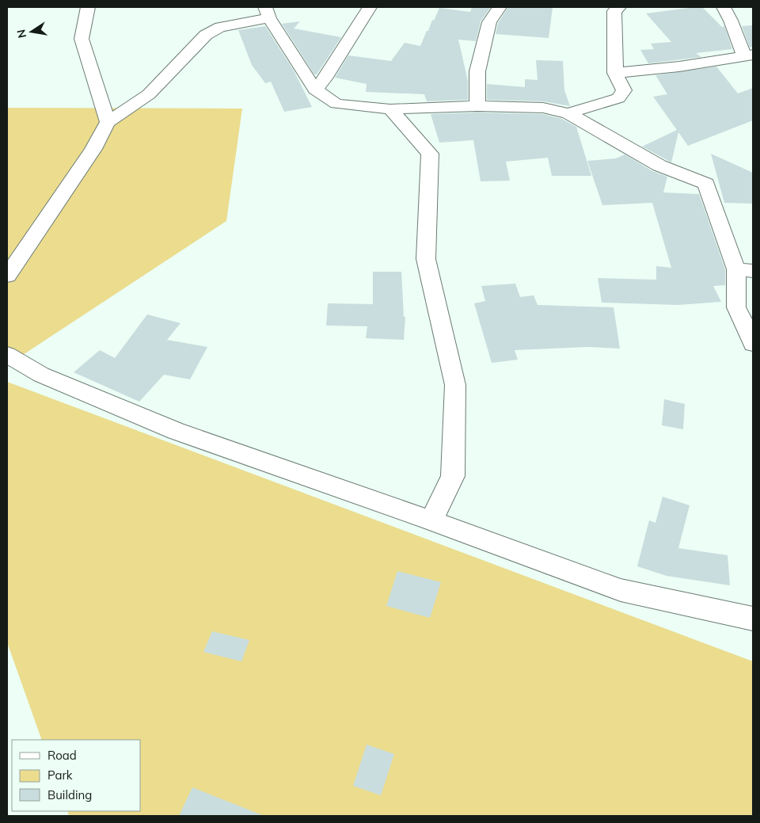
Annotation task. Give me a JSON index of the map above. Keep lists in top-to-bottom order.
{
  "legend": ["Road", "Park", "Building"],
  "north": "left"
}
